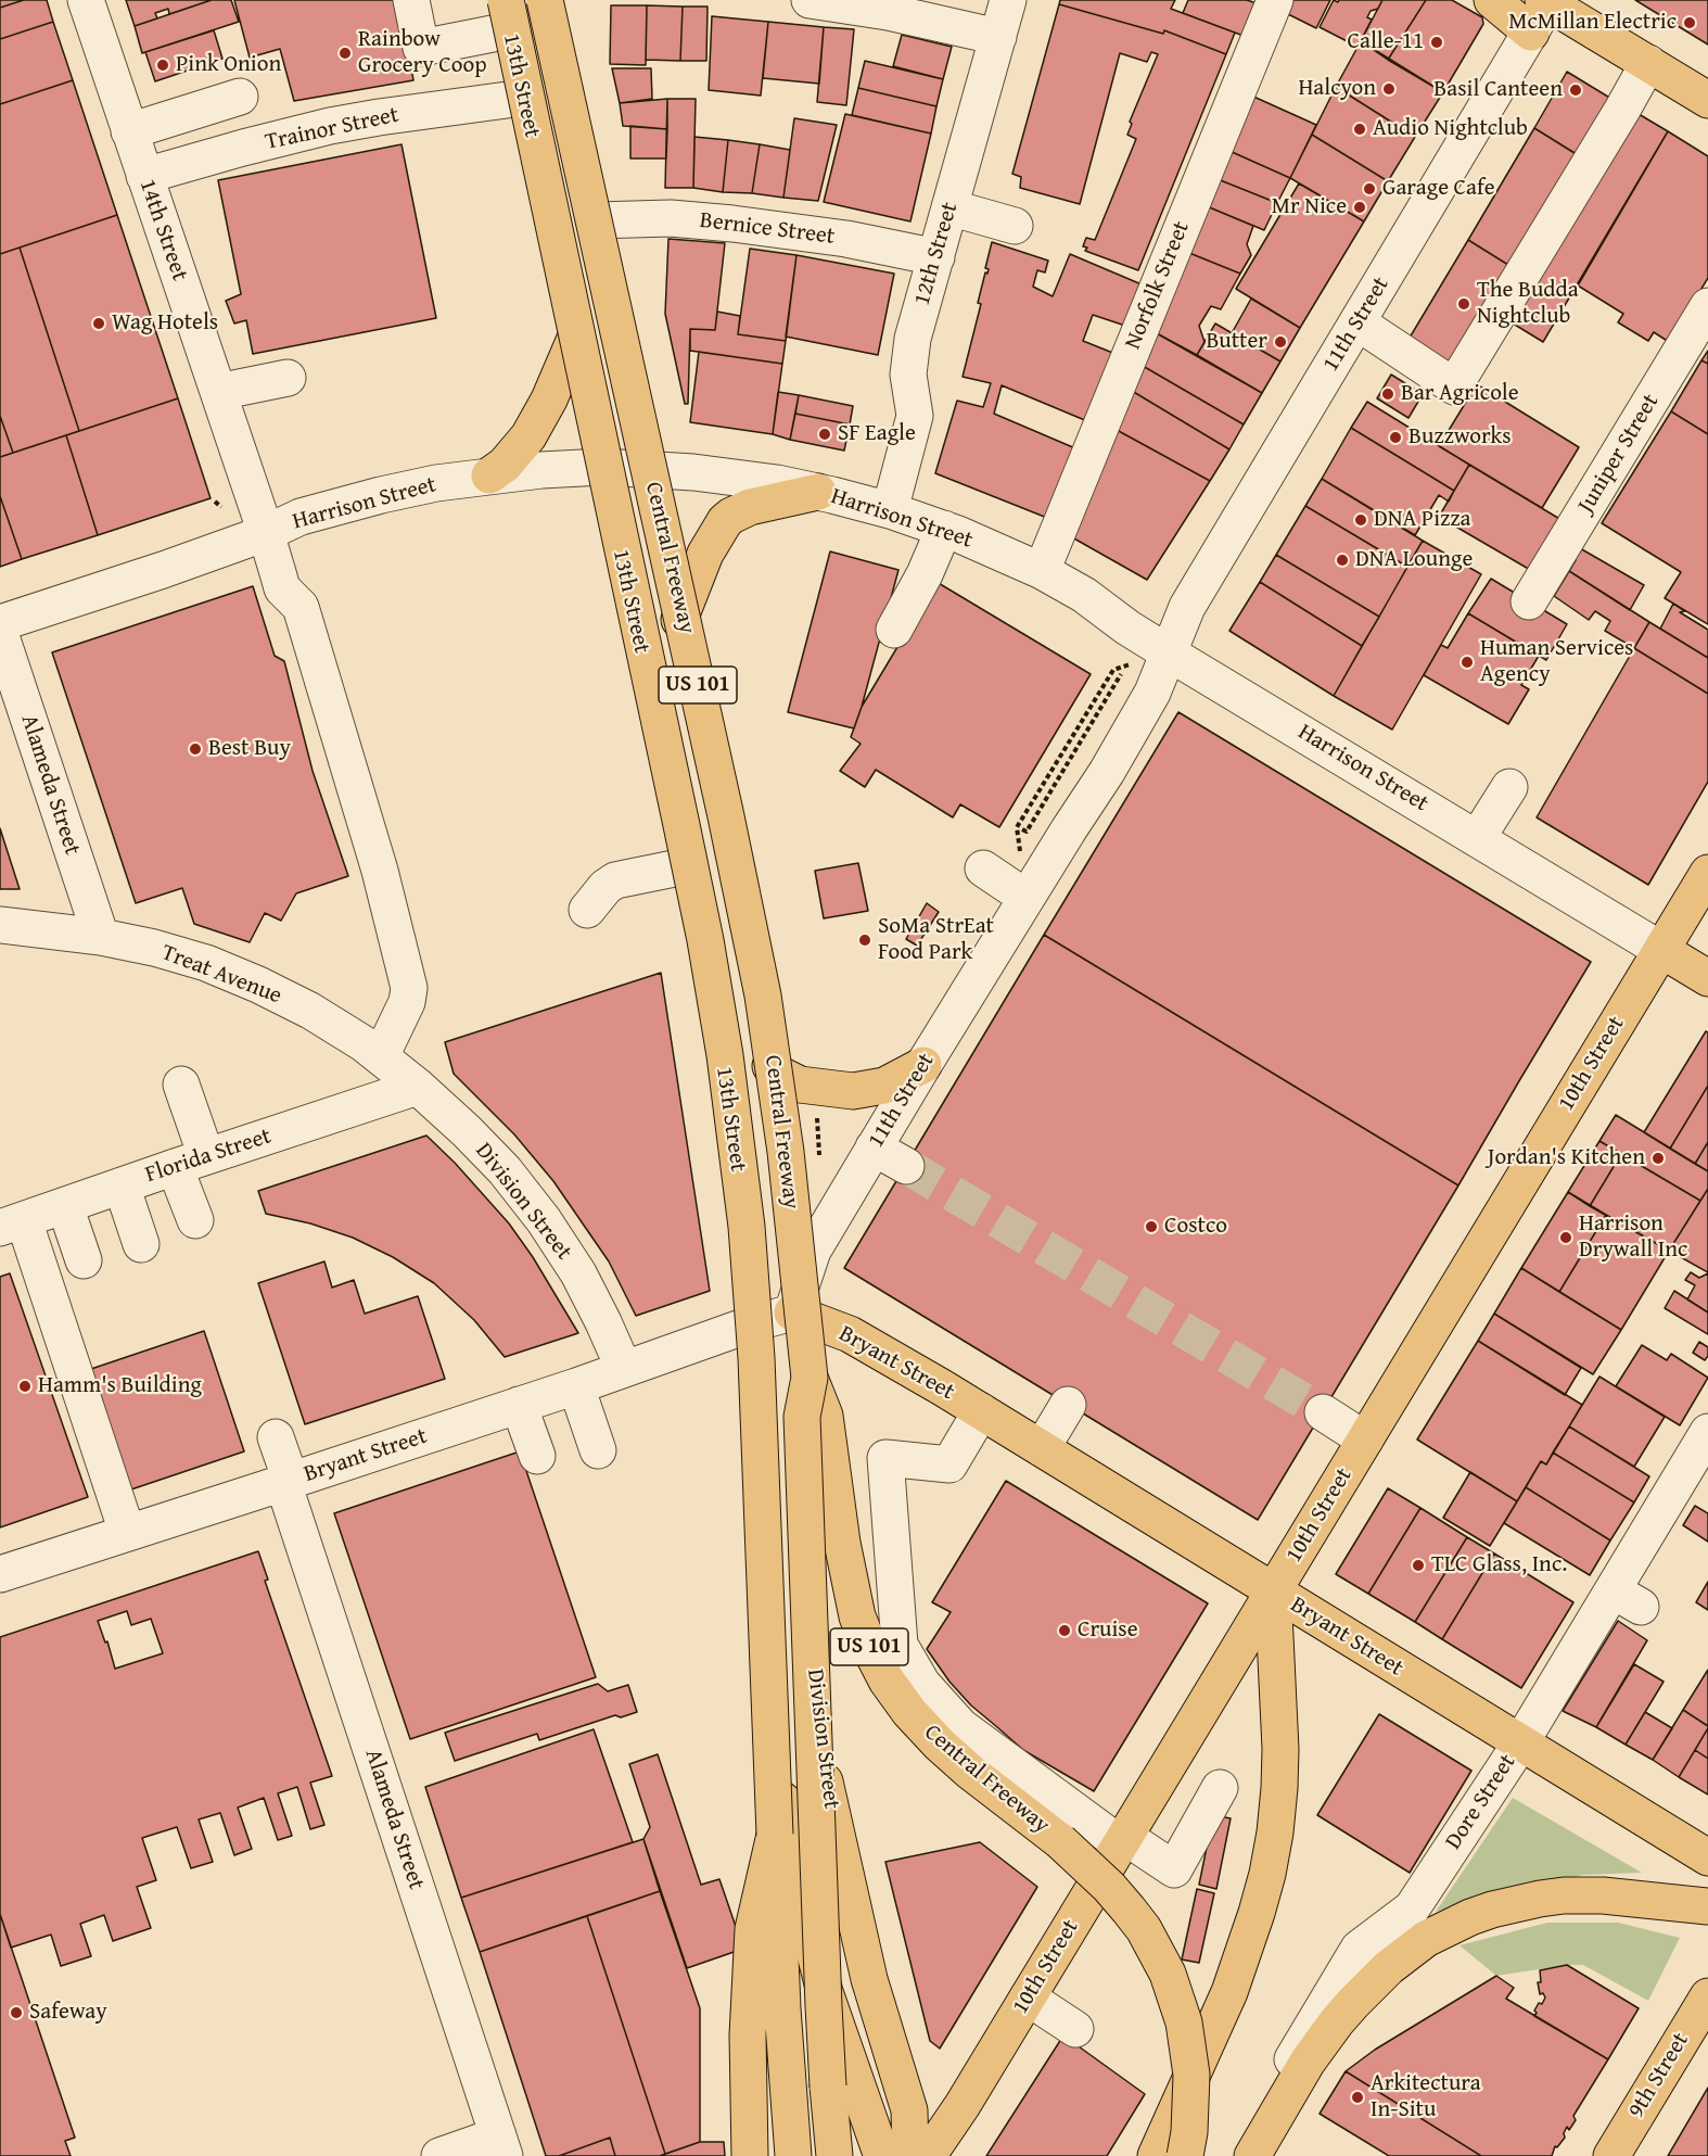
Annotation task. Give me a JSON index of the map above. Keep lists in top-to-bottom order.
{
  "streets": {
    "main road": [
      "13th Street",
      "Harrison Street",
      "Central Freeway",
      "US 101",
      "10th Street",
      "Division Street",
      "Bryant Street",
      "9th Street"
    ],
    "street": [
      "Trainor Street",
      "Bernice Street",
      "14th Street",
      "12th Street",
      "Norfolk Street",
      "11th Street",
      "Juniper Street",
      "Alameda Street",
      "Treat Avenue",
      "Florida Street",
      "Dore Street"
    ]
  },
  "crossings": [
    ["13th Street", "Trainor Street"],
    ["13th Street", "Bernice Street"],
    ["13th Street", "11th Street"],
    ["13th Street", "Harrison Street"],
    ["13th Street", "Central Freeway"],
    ["13th Street", "Division Street"],
    ["13th Street", "Bryant Street"],
    ["Trainor Street", "14th Street"],
    ["Bernice Street", "12th Street"],
    ["14th Street", "Harrison Street"],
    ["14th Street", "Treat Avenue"],
    ["12th Street", "Harrison Street"],
    ["Norfolk Street", "Harrison Street"],
    ["11th Street", "Harrison Street"],
    ["11th Street", "Division Street"],
    ["11th Street", "Bryant Street"],
    ["Harrison Street", "10th Street"],
    ["Central Freeway", "US 101"],
    ["Alameda Street", "Treat Avenue"],
    ["Alameda Street", "Bryant Street"],
    ["Treat Avenue", "Florida Street"],
    ["Treat Avenue", "Division Street"],
    ["10th Street", "Bryant Street"],
    ["Florida Street", "Division Street"],
    ["Division Street", "Bryant Street"],
    ["Bryant Street", "Dore Street"]
  ],
  "places": [
    "McMillan Electric",
    "Calle-11",
    "Rainbow Grocery Coop",
    "Pink Onion",
    "Halcyon",
    "Basil Canteen",
    "Audio Nightclub",
    "Garage Cafe",
    "Mr Nice",
    "The Budda Nightclub",
    "Wag Hotels",
    "Butter",
    "Bar Agricole",
    "SF Eagle",
    "Buzzworks",
    "DNA Pizza",
    "DNA Lounge",
    "Human Services Agency",
    "Best Buy",
    "SoMa StrEat Food Park",
    "Jordan's Kitchen",
    "Costco",
    "Harrison Drywall Inc",
    "Hamm's Building",
    "TLC Glass, Inc.",
    "Cruise",
    "Safeway",
    "Arkitectura In-Situ"
  ]
}
